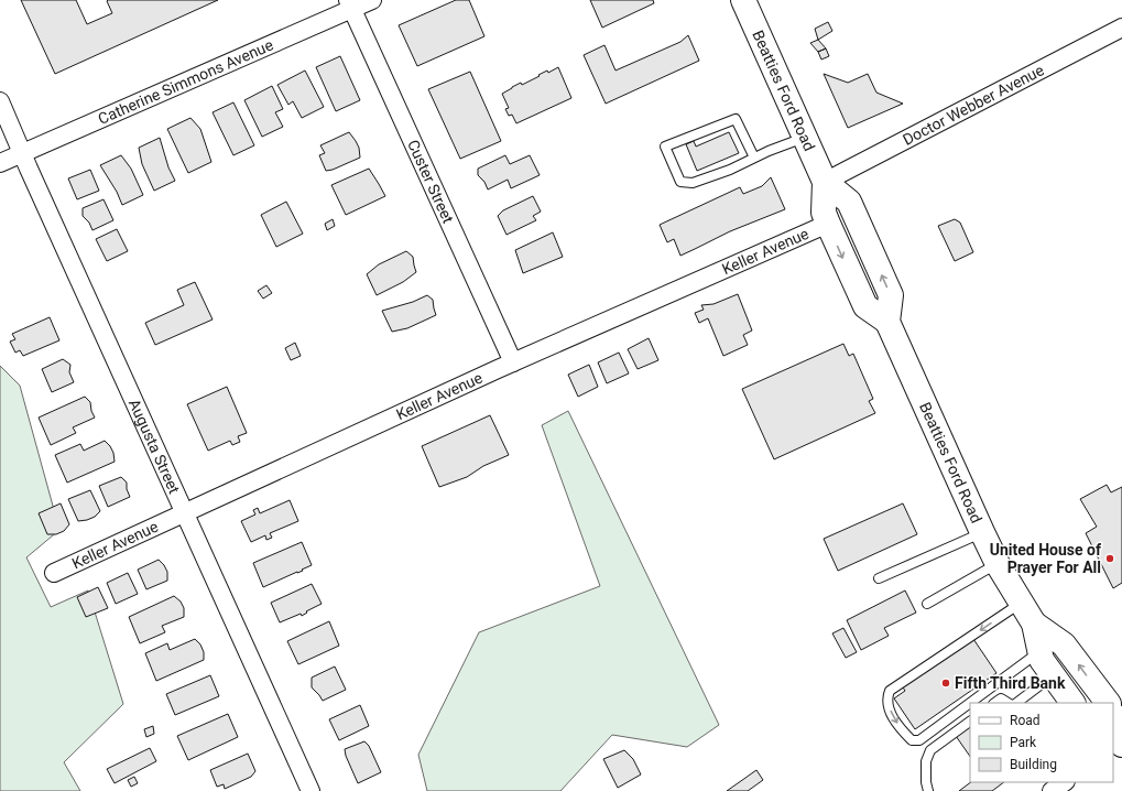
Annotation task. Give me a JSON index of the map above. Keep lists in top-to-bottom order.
{
  "streets": {
    "main road": ["Beatties Ford Road"],
    "street": [
      "Catherine Simmons Avenue",
      "Doctor Webber Avenue",
      "Custer Street",
      "Keller Avenue",
      "Augusta Street"
    ]
  },
  "crossings": [
    ["Catherine Simmons Avenue", "Custer Street"],
    ["Catherine Simmons Avenue", "Augusta Street"],
    ["Beatties Ford Road", "Doctor Webber Avenue"],
    ["Beatties Ford Road", "Keller Avenue"],
    ["Custer Street", "Keller Avenue"],
    ["Keller Avenue", "Augusta Street"]
  ],
  "places": ["United House of Prayer For All", "Fifth Third Bank"],
  "legend": ["Road", "Park", "Building"]
}
